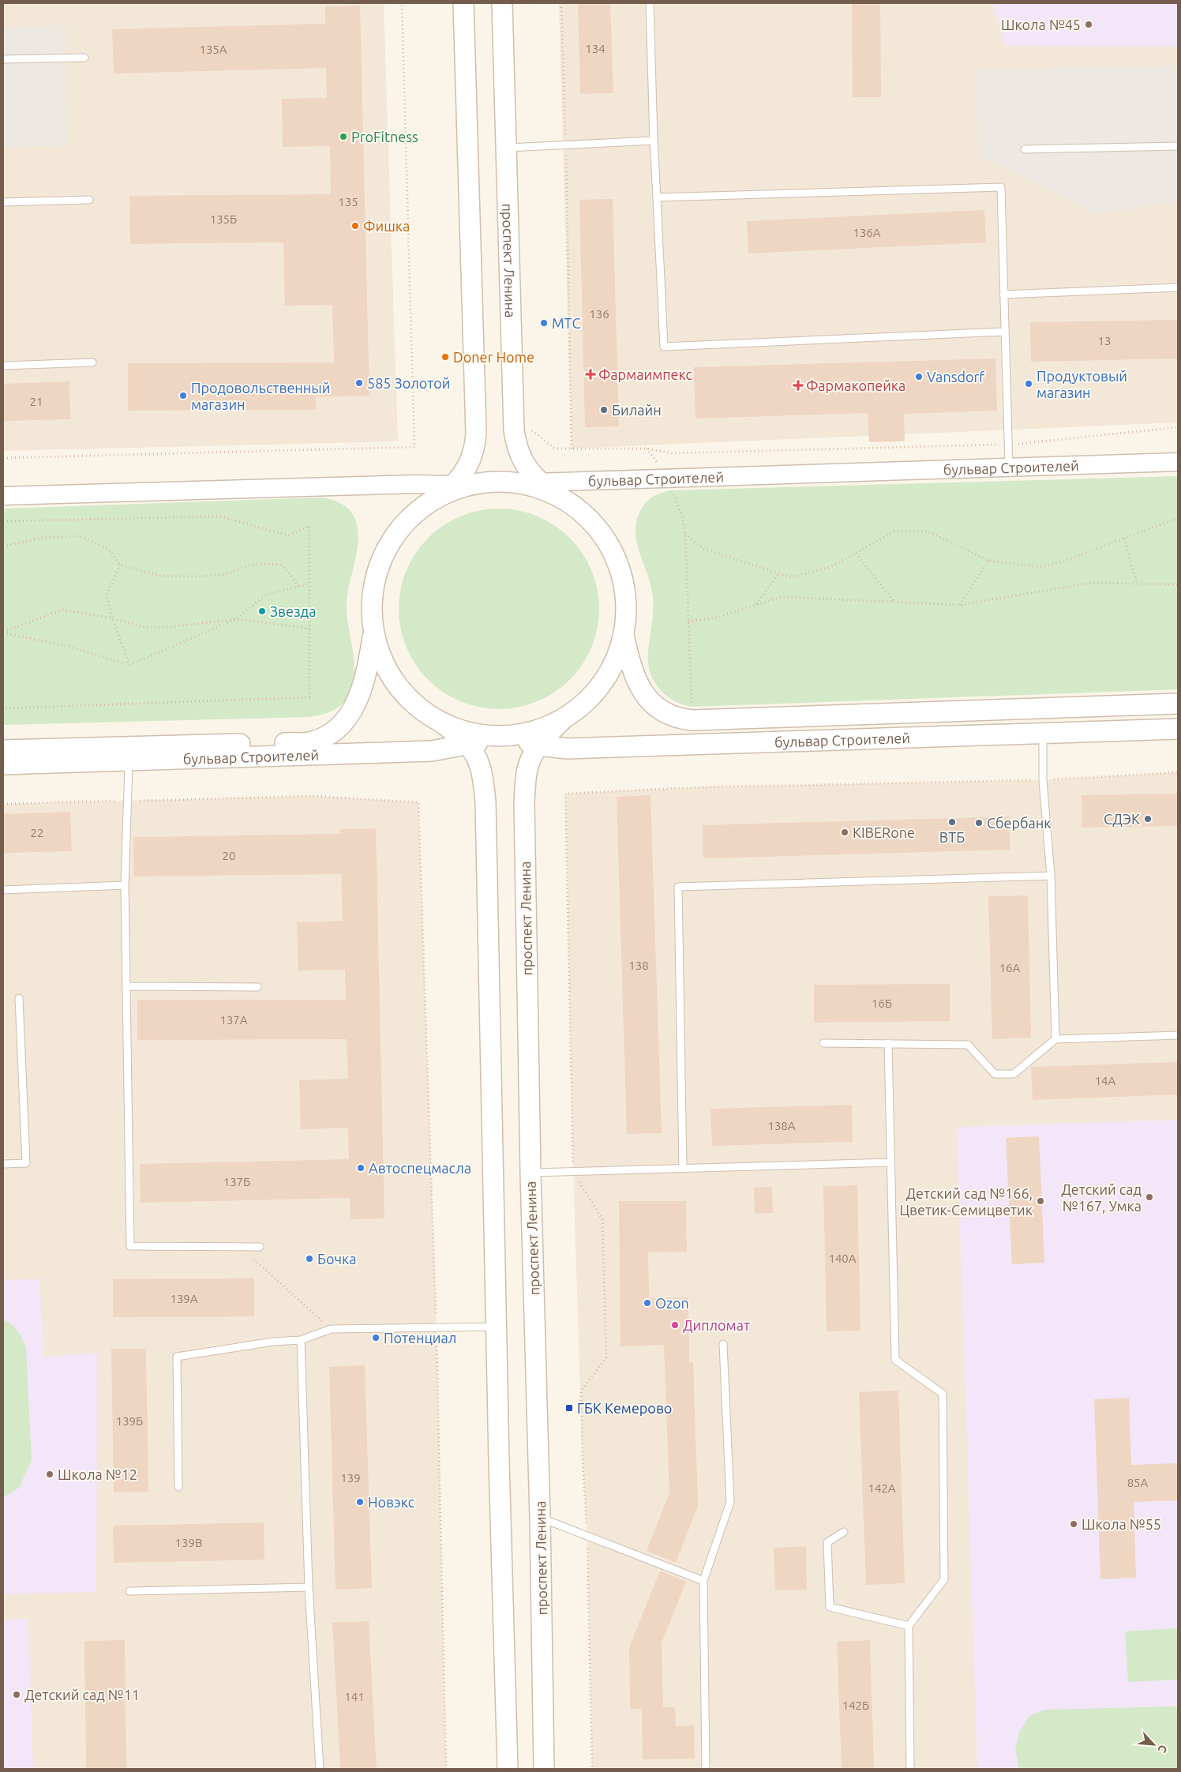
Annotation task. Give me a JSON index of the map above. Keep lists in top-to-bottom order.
{
  "streets": {
    "main road": ["проспект Ленина", "бульвар Строителей"]
  },
  "crossings": [
    ["проспект Ленина", "бульвар Строителей"]
  ],
  "places": {
    "other": [
      "Школа №45",
      "ProFitness",
      "Фишка",
      "МТС",
      "Doner Home",
      "Vansdorf",
      "585 Золотой",
      "Продуктовый магазин",
      "Продовольственный магазин",
      "Билайн",
      "Звезда",
      "СДЭК",
      "ВТБ",
      "Сбербанк",
      "KIBERone",
      "Автоспецмасла",
      "Детский сад №167, Умка",
      "Детский сад №166, Цветик-Семицветик",
      "Бочка",
      "Ozon",
      "Дипломат",
      "Потенциал",
      "Школа №12",
      "Новэкс",
      "Школа №55",
      "Детский сад №11"
    ],
    "health": ["Фармаимпекс", "Фармакопейка"],
    "transit": ["ГБК Кемерово"]
  },
  "house_numbers": [
    "134",
    "135А",
    "135",
    "135Б",
    "136А",
    "136",
    "13",
    "21",
    "22",
    "20",
    "138",
    "16А",
    "16Б",
    "137А",
    "14А",
    "138А",
    "137Б",
    "140А",
    "139А",
    "139Б",
    "139",
    "85А",
    "142А",
    "139В",
    "141",
    "142Б"
  ],
  "north": "bottom right"
}
